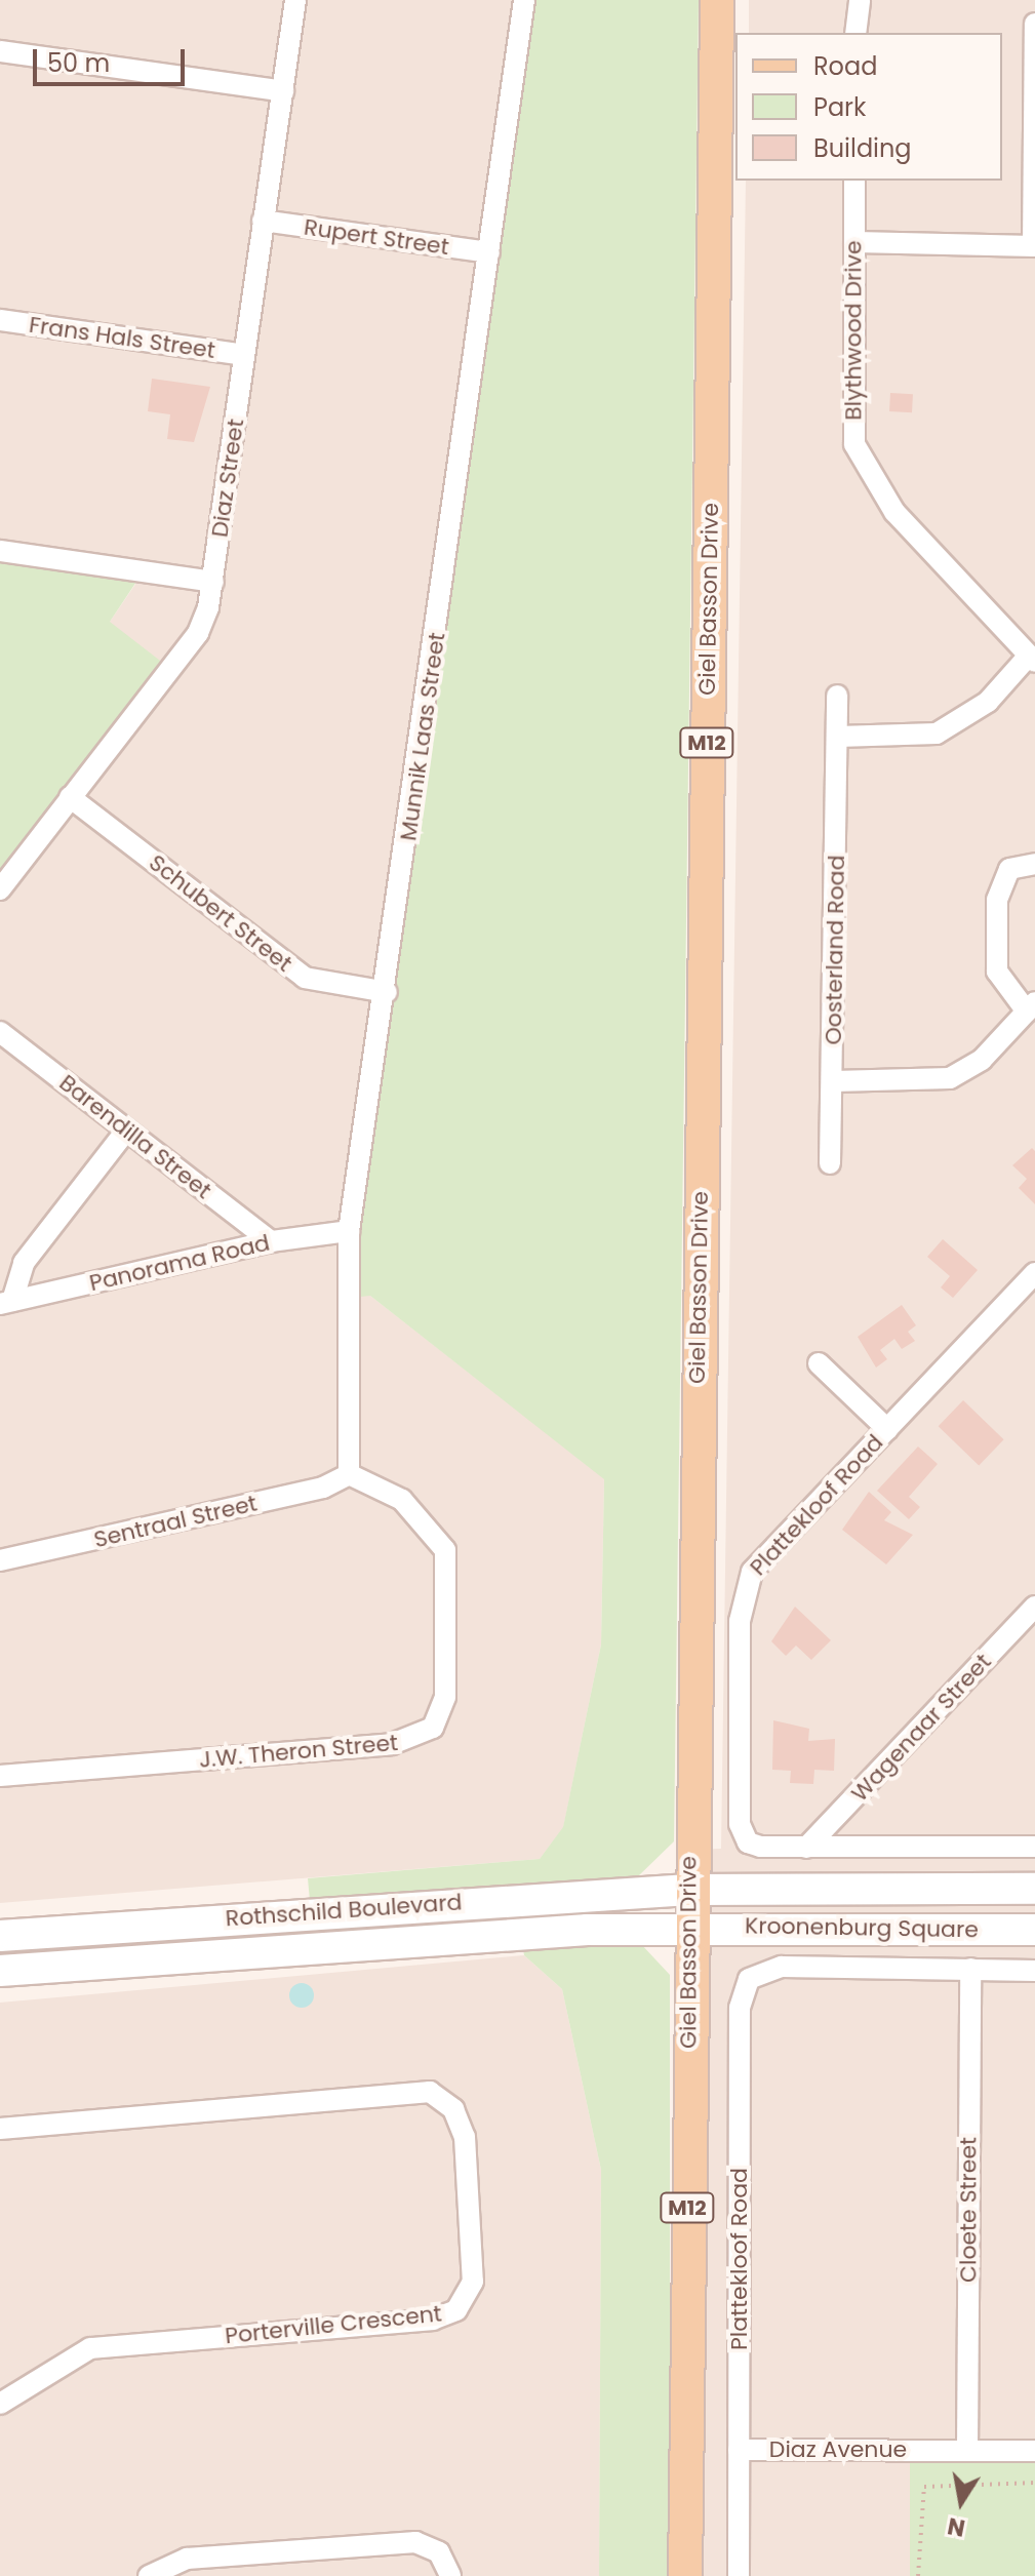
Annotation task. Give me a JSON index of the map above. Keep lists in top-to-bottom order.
{
  "streets": {
    "main road": ["Giel Basson Drive", "M12"],
    "street": [
      "Rupert Street",
      "Blythwood Drive",
      "Frans Hals Street",
      "Diaz Street",
      "Munnik Laas Street",
      "Schubert Street",
      "Oosterland Road",
      "Barendilla Street",
      "Panorama Road",
      "Plattekloof Road",
      "Sentraal Street",
      "Wagenaar Street",
      "J.W. Theron Street",
      "Rothschild Boulevard",
      "Kroonenburg Square",
      "Cloete Street",
      "Porterville Crescent",
      "Diaz Avenue"
    ]
  },
  "crossings": [
    ["Rupert Street", "Diaz Street"],
    ["Rupert Street", "Munnik Laas Street"],
    ["Frans Hals Street", "Diaz Street"],
    ["Diaz Street", "Schubert Street"],
    ["Giel Basson Drive", "Rothschild Boulevard"],
    ["Giel Basson Drive", "Kroonenburg Square"],
    ["Munnik Laas Street", "Schubert Street"],
    ["Munnik Laas Street", "Panorama Road"],
    ["Munnik Laas Street", "Sentraal Street"],
    ["Munnik Laas Street", "J.W. Theron Street"],
    ["Barendilla Street", "Panorama Road"],
    ["Plattekloof Road", "Wagenaar Street"],
    ["Plattekloof Road", "Kroonenburg Square"],
    ["Plattekloof Road", "Diaz Avenue"],
    ["Sentraal Street", "J.W. Theron Street"],
    ["Rothschild Boulevard", "Kroonenburg Square"],
    ["Kroonenburg Square", "Cloete Street"],
    ["Cloete Street", "Diaz Avenue"]
  ],
  "legend": ["Road", "Park", "Building"],
  "scale_bar": "50 m",
  "north": "bottom"
}
